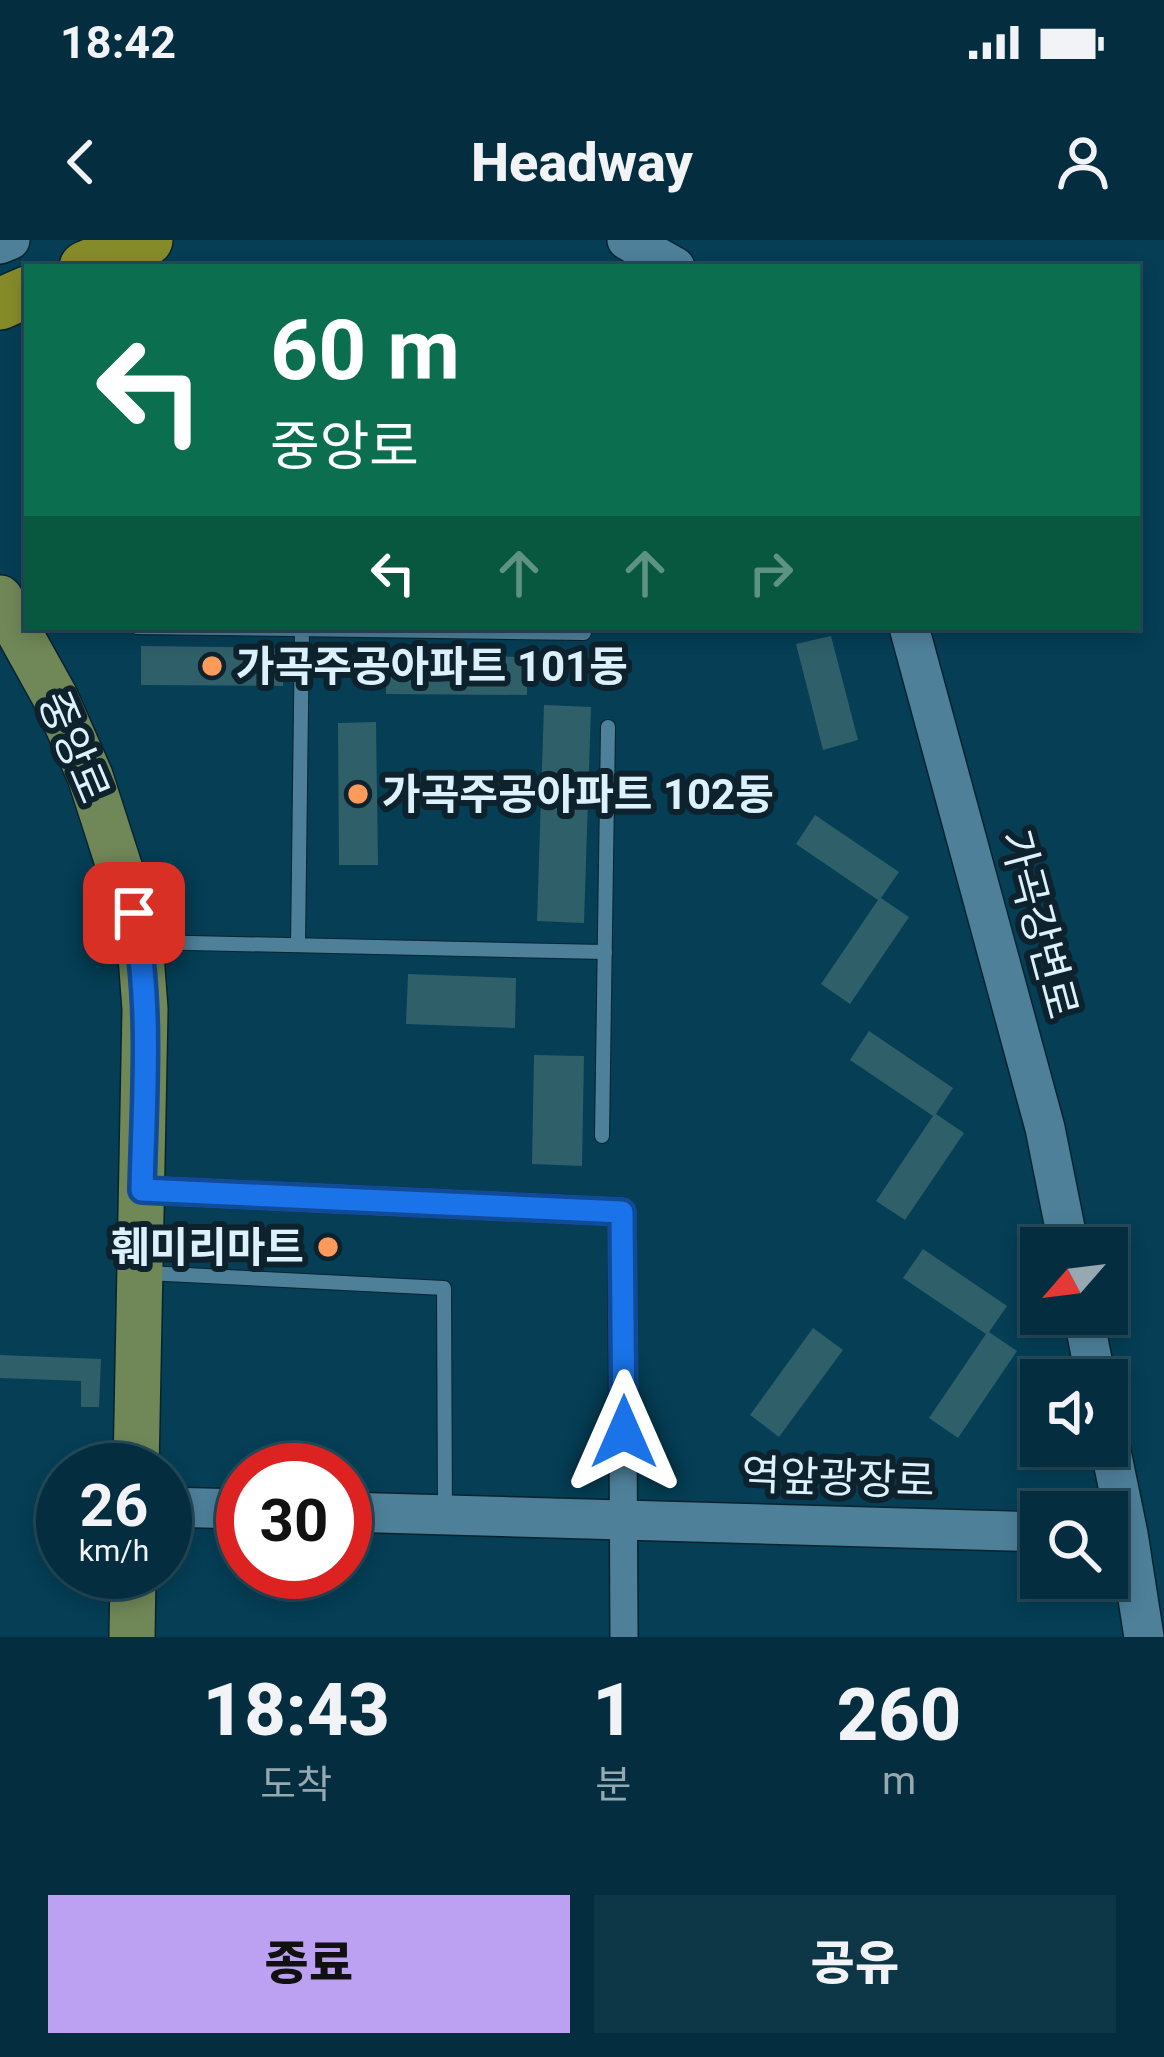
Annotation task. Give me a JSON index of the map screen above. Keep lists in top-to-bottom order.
{
  "streets": {
    "main road": ["중앙로", "가곡강변로", "역앞광장로"]
  },
  "places": ["가곡주공아파트 101동", "가곡주공아파트 102동", "훼미리마트"],
  "north": "bottom left",
  "page": {
    "status": "18:42",
    "header": "Headway",
    "turn": ["60 m", "중앙로"],
    "speed": "26 km/h",
    "limit": "30",
    "eta": [
      "18:43",
      "도착",
      "1",
      "분",
      "260",
      "m"
    ],
    "buttons": ["종료", "공유"]
  }
}
